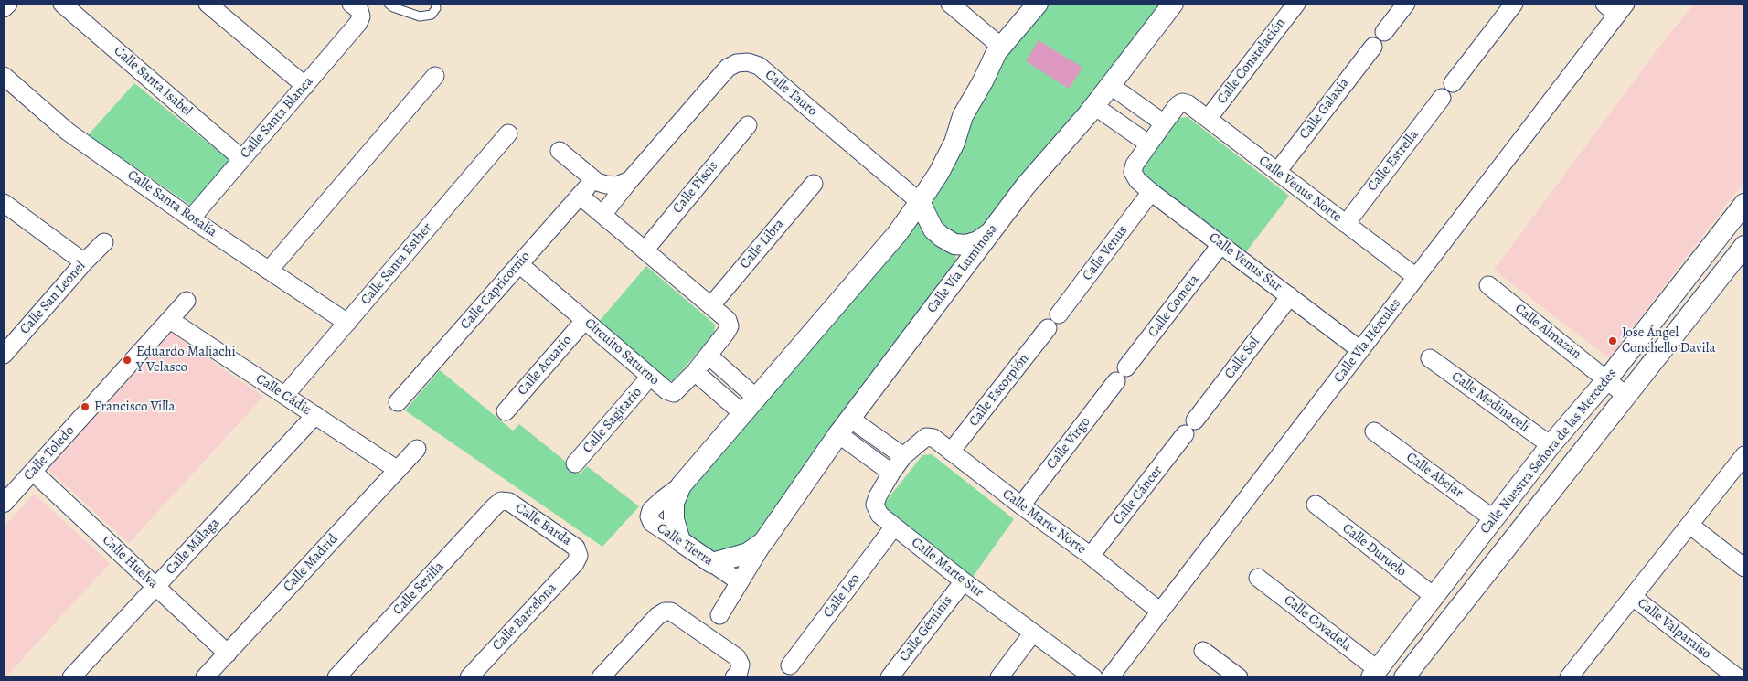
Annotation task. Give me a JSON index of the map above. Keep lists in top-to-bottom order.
{
  "streets": {
    "street": [
      "Calle Constelación",
      "Calle Santa Isabel",
      "Calle Tauro",
      "Calle Galaxia",
      "Calle Santa Blanca",
      "Calle Estrella",
      "Calle Piscis",
      "Calle Venus Norte",
      "Calle Santa Rosalía",
      "Calle Libra",
      "Calle Venus",
      "Calle Venus Sur",
      "Calle Santa Esther",
      "Calle Vía Luminosa",
      "Calle Capricornio",
      "Calle San Leonel",
      "Calle Cometa",
      "Calle Almazán",
      "Calle Vía Hércules",
      "Circuito Saturno",
      "Calle Sol",
      "Calle Acuario",
      "Calle Escorpión",
      "Calle Cádiz",
      "Calle Medinaceli",
      "Calle Sagitario",
      "Calle Virgo",
      "Calle Nuestra Señora de las Mercedes",
      "Calle Toledo",
      "Calle Abejar",
      "Calle Cáncer",
      "Calle Marte Norte",
      "Calle Barda",
      "Calle Tierra",
      "Calle Málaga",
      "Calle Duruelo",
      "Calle Huelva",
      "Calle Madrid",
      "Calle Marte Sur",
      "Calle Sevilla",
      "Calle Leo",
      "Calle Barcelona",
      "Calle Covadela",
      "Calle Géminis",
      "Calle Valparaíso"
    ]
  },
  "crossings": [
    ["Calle Constelación", "Calle Venus Norte"],
    ["Calle Santa Isabel", "Calle Santa Blanca"],
    ["Calle Tauro", "Circuito Saturno"],
    ["Calle Galaxia", "Calle Venus Norte"],
    ["Calle Santa Blanca", "Calle Santa Rosalía"],
    ["Calle Estrella", "Calle Venus Norte"],
    ["Calle Piscis", "Circuito Saturno"],
    ["Calle Venus Norte", "Calle Vía Hércules"],
    ["Calle Santa Rosalía", "Calle Santa Esther"],
    ["Calle Libra", "Circuito Saturno"],
    ["Calle Venus", "Calle Venus Sur"],
    ["Calle Venus Sur", "Calle Cometa"],
    ["Calle Venus Sur", "Calle Vía Hércules"],
    ["Calle Venus Sur", "Calle Sol"],
    ["Calle Santa Esther", "Calle Cádiz"],
    ["Calle Vía Luminosa", "Calle Tierra"],
    ["Calle Capricornio", "Circuito Saturno"],
    ["Calle Cometa", "Calle Virgo"],
    ["Calle Almazán", "Calle Nuestra Señora de las Mercedes"],
    ["Calle Vía Hércules", "Calle Marte Norte"],
    ["Circuito Saturno", "Calle Acuario"],
    ["Circuito Saturno", "Calle Sagitario"],
    ["Calle Sol", "Calle Cáncer"],
    ["Calle Escorpión", "Calle Marte Norte"],
    ["Calle Cádiz", "Calle Toledo"],
    ["Calle Cádiz", "Calle Málaga"],
    ["Calle Cádiz", "Calle Madrid"],
    ["Calle Medinaceli", "Calle Nuestra Señora de las Mercedes"],
    ["Calle Virgo", "Calle Marte Norte"],
    ["Calle Nuestra Señora de las Mercedes", "Calle Abejar"],
    ["Calle Nuestra Señora de las Mercedes", "Calle Duruelo"],
    ["Calle Nuestra Señora de las Mercedes", "Calle Covadela"],
    ["Calle Toledo", "Calle Huelva"],
    ["Calle Cáncer", "Calle Marte Norte"],
    ["Calle Marte Norte", "Calle Marte Sur"],
    ["Calle Barda", "Calle Sevilla"],
    ["Calle Barda", "Calle Barcelona"],
    ["Calle Málaga", "Calle Huelva"],
    ["Calle Huelva", "Calle Madrid"],
    ["Calle Marte Sur", "Calle Leo"],
    ["Calle Marte Sur", "Calle Géminis"]
  ],
  "places": ["Jose Ángel Conchello Davila", "Eduardo Maliachi Y Velasco", "Francisco Villa"]
}
